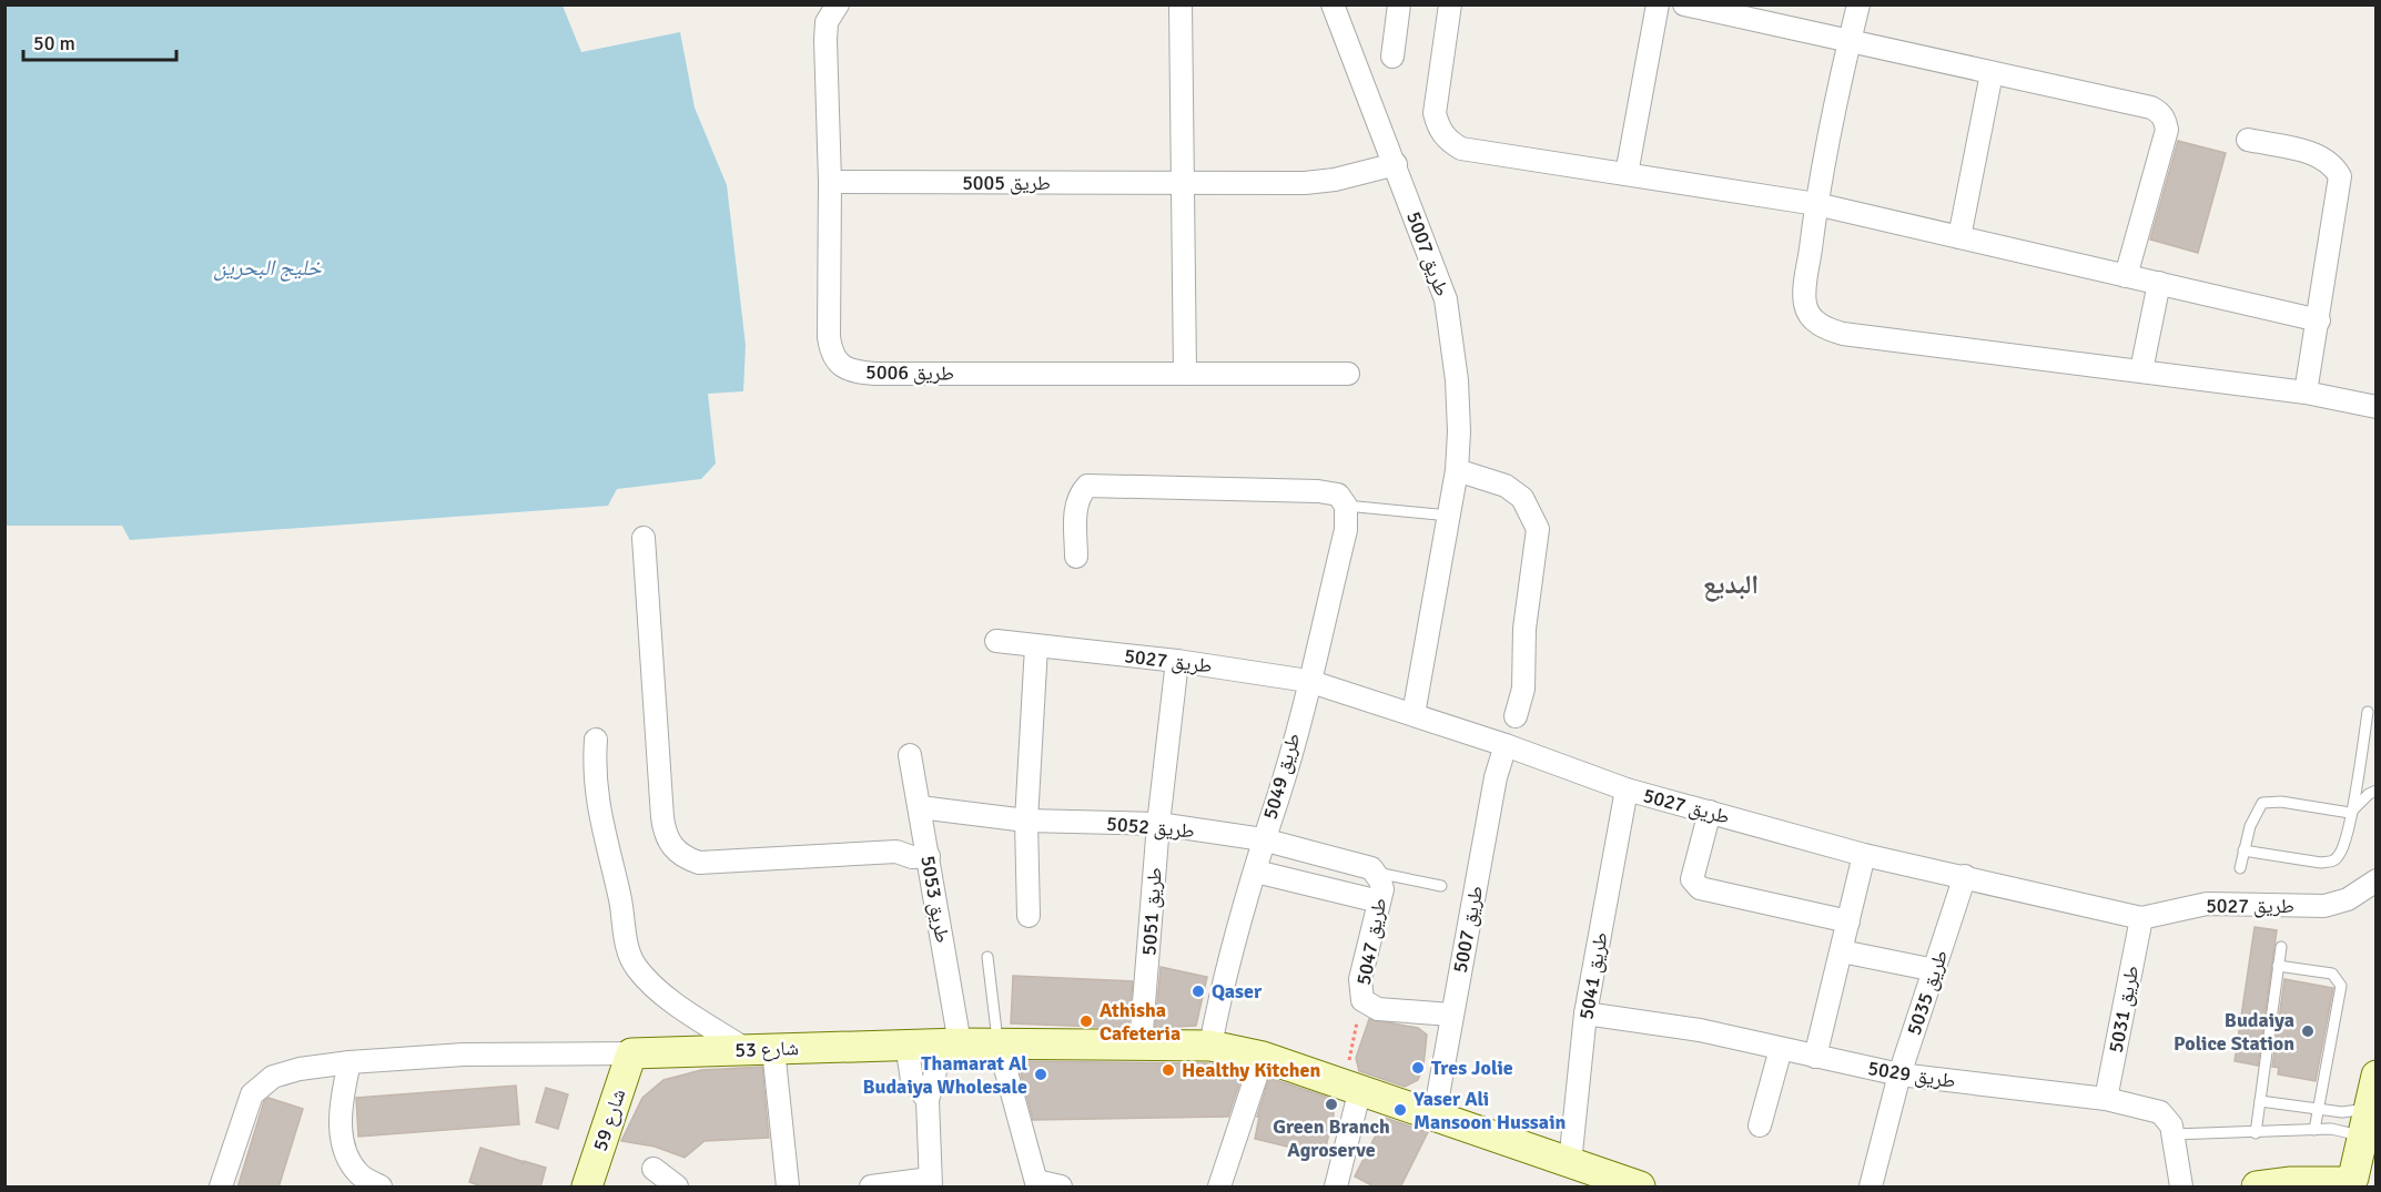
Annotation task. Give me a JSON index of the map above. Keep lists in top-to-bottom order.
{
  "streets": {
    "street": [
      "طريق 5005",
      "طريق 5007",
      "طريق 5006",
      "طريق 5027",
      "طريق 5049",
      "طريق 5052",
      "طريق 5053",
      "طريق 5051",
      "طريق 5047",
      "طريق 5041",
      "طريق 5035",
      "طريق 5031",
      "شارع 53",
      "طريق 5029",
      "شارع 59"
    ]
  },
  "crossings": [
    ["طريق 5005", "طريق 5007"],
    ["طريق 5005", "طريق 5006"],
    ["طريق 5007", "طريق 5027"],
    ["طريق 5007", "طريق 5047"],
    ["طريق 5007", "شارع 53"],
    ["طريق 5027", "طريق 5049"],
    ["طريق 5027", "طريق 5051"],
    ["طريق 5027", "طريق 5041"],
    ["طريق 5027", "طريق 5035"],
    ["طريق 5027", "طريق 5031"],
    ["طريق 5049", "طريق 5052"],
    ["طريق 5049", "شارع 53"],
    ["طريق 5052", "طريق 5053"],
    ["طريق 5052", "طريق 5051"],
    ["طريق 5052", "طريق 5047"],
    ["طريق 5053", "شارع 53"],
    ["طريق 5051", "شارع 53"],
    ["طريق 5041", "شارع 53"],
    ["طريق 5041", "طريق 5029"],
    ["طريق 5035", "طريق 5029"],
    ["طريق 5031", "طريق 5029"],
    ["شارع 53", "شارع 59"]
  ],
  "districts": ["البديع"],
  "water": ["خليج البحرين"],
  "places": [
    "Qaser",
    "Athisha Cafeteria",
    "Budaiya Police Station",
    "Tres Jolie",
    "Healthy Kitchen",
    "Thamarat Al Budaiya Wholesale",
    "Green Branch Agroserve",
    "Yaser Ali Mansoon Hussain"
  ],
  "scale_bar": "50 m"
}
